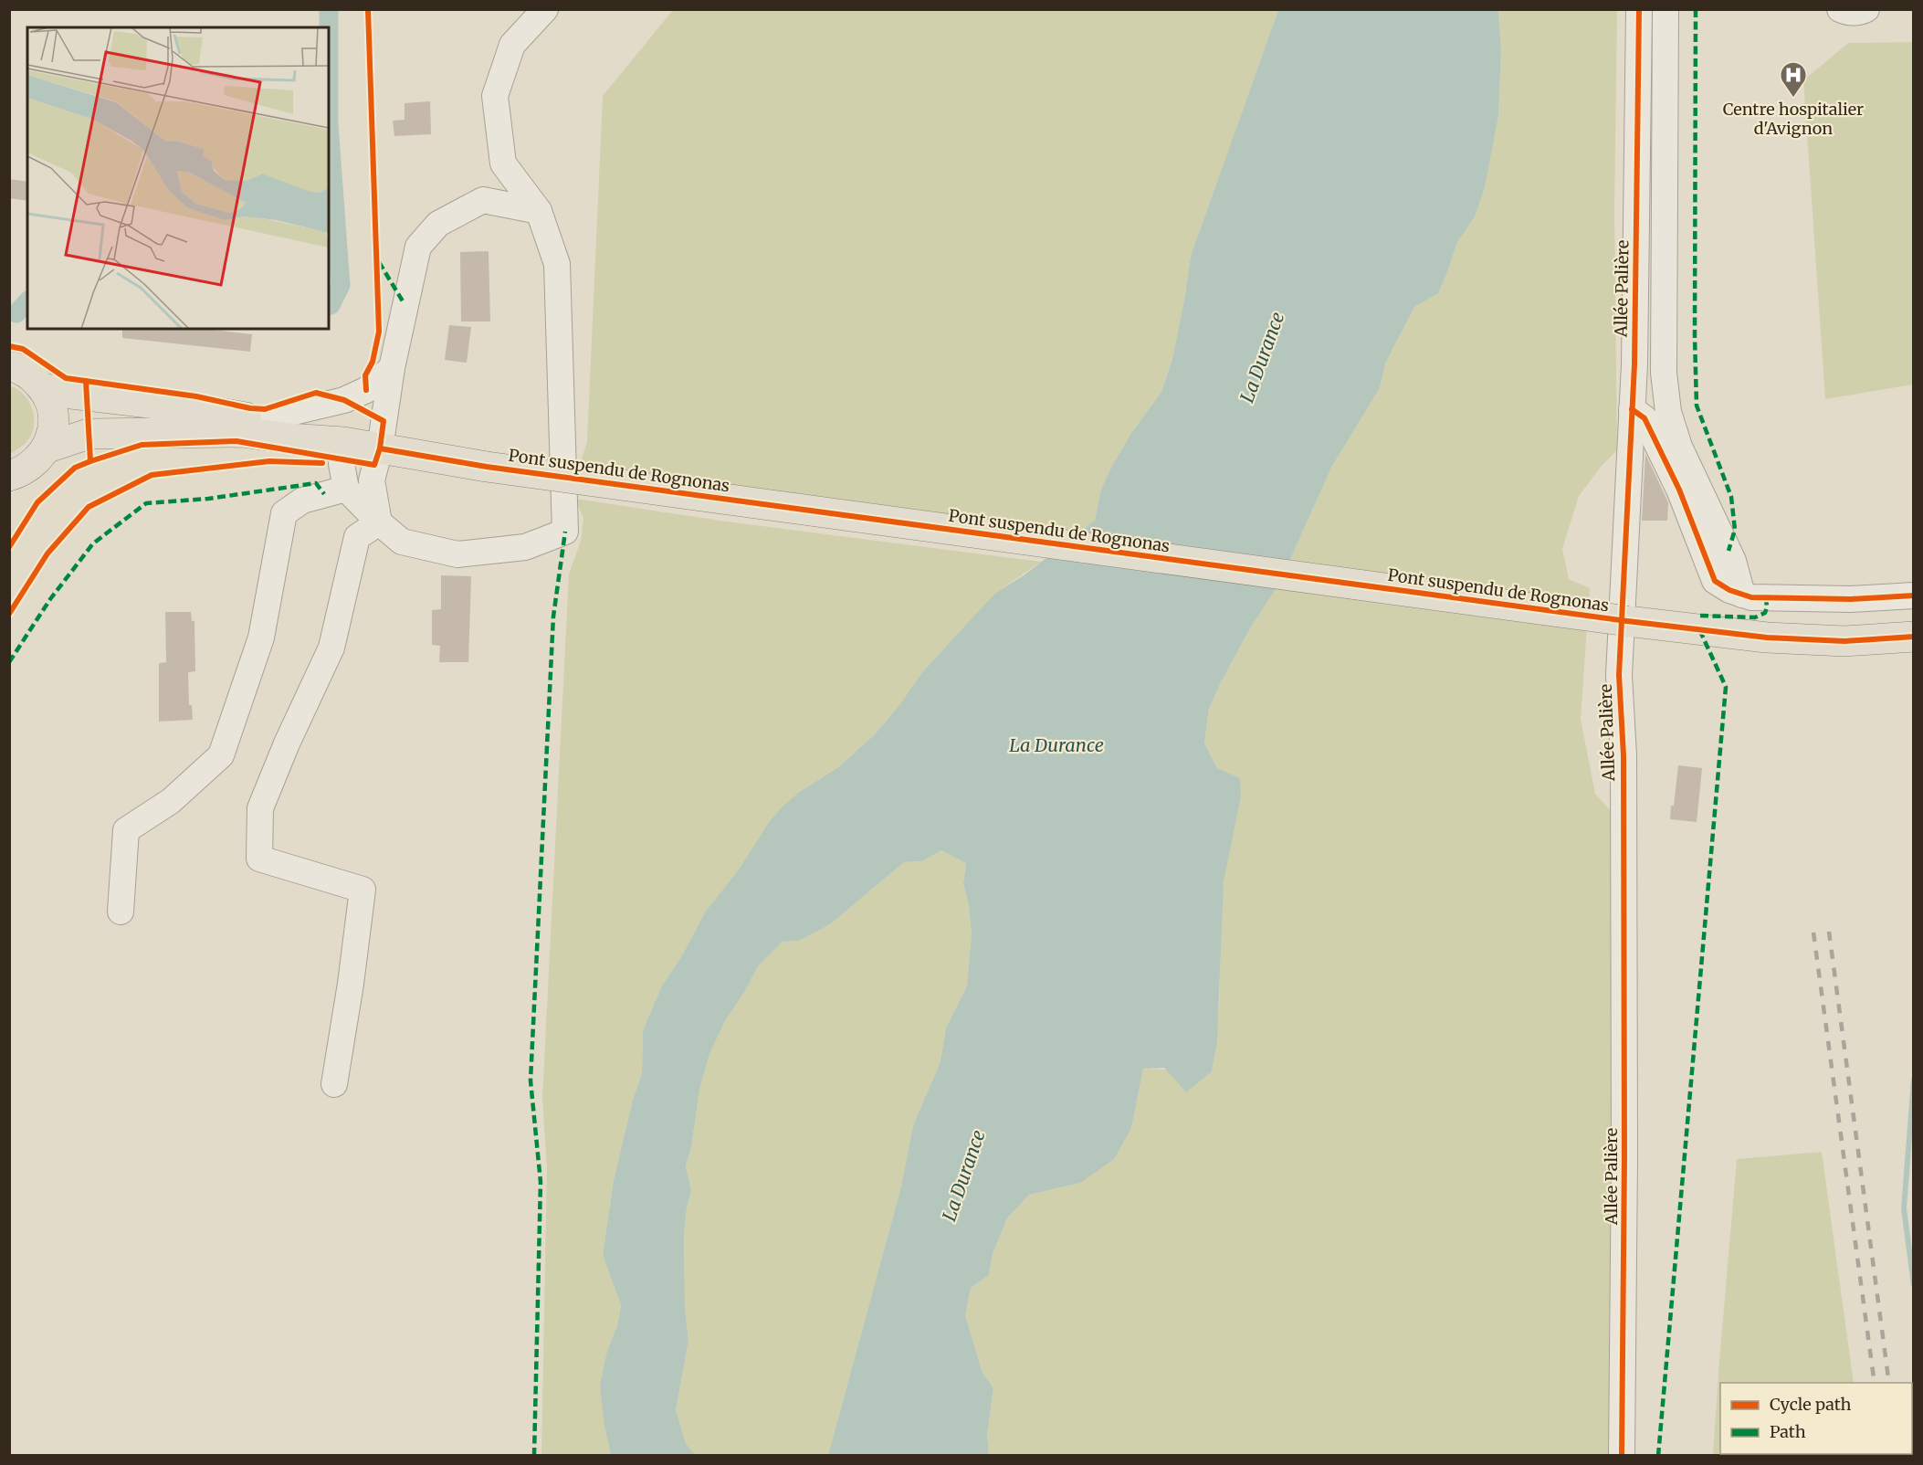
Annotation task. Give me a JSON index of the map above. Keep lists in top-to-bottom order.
{
  "streets": {
    "main road": ["Pont suspendu de Rognonas"],
    "street": ["Allée Palière"]
  },
  "water": ["La Durance"],
  "places": {
    "hospital": ["Centre hospitalier d'Avignon"]
  },
  "legend": ["Cycle path", "Path"]
}
